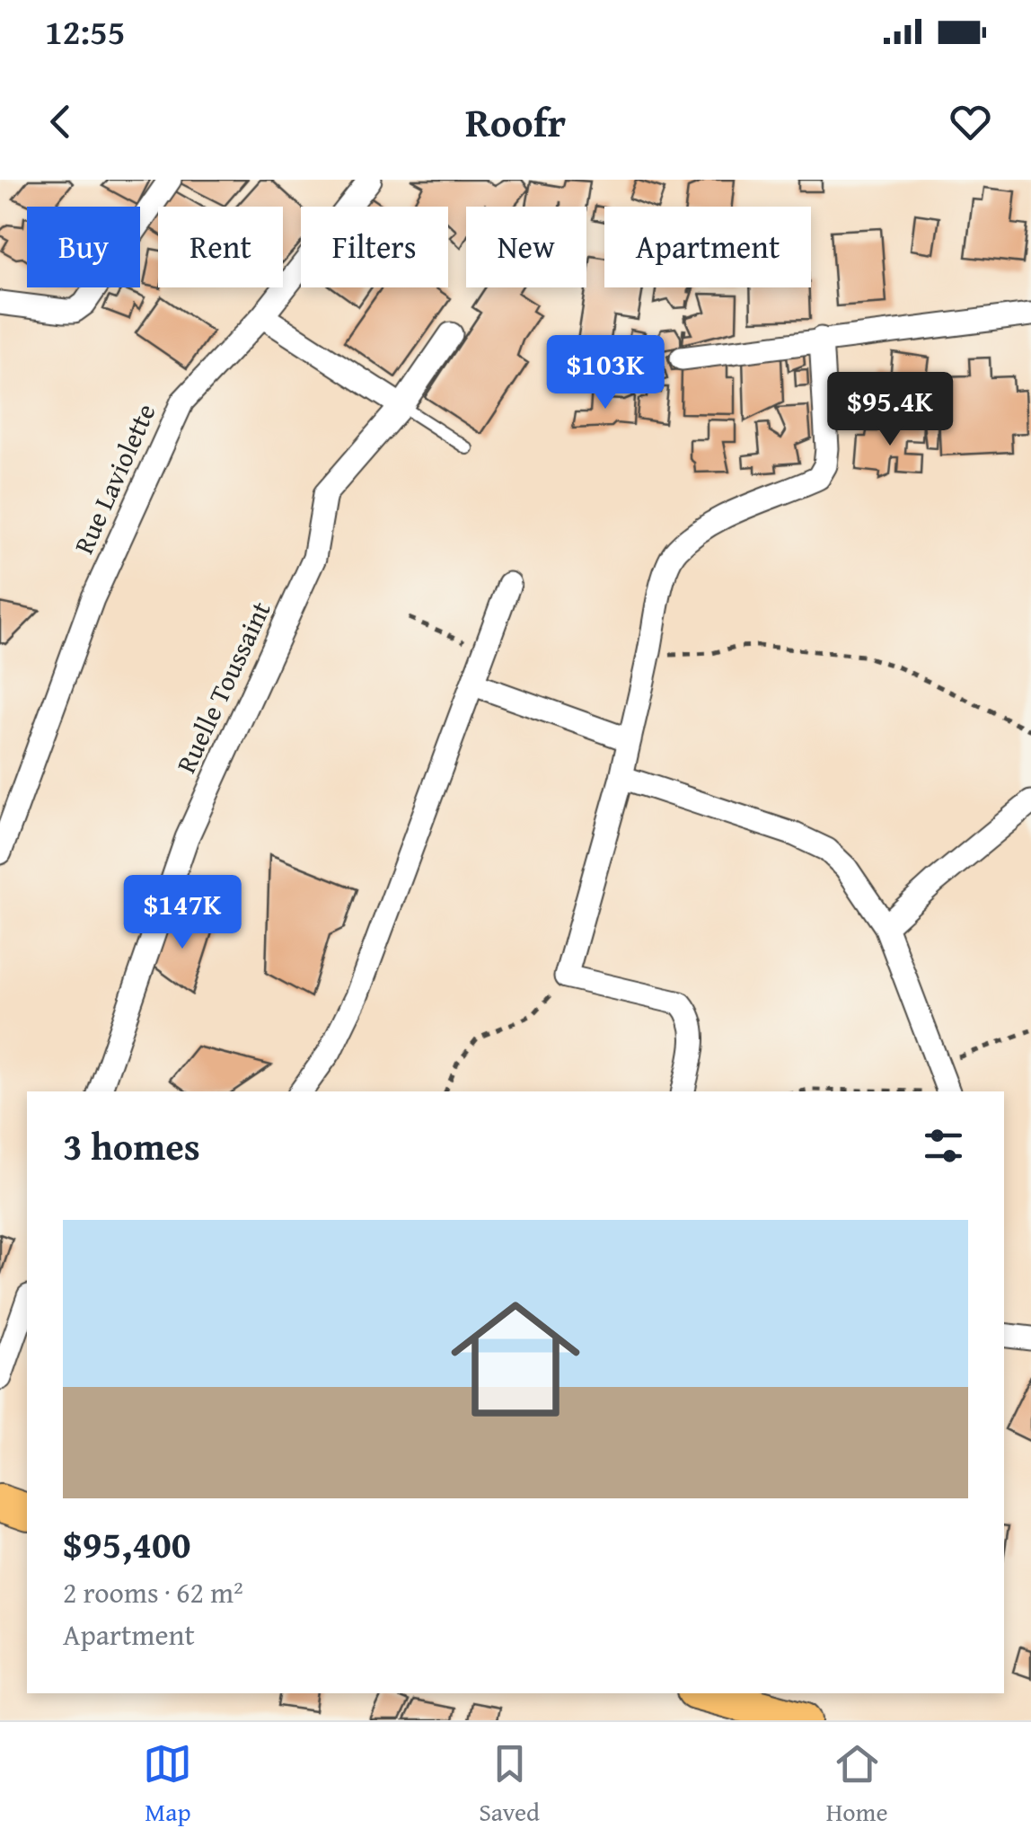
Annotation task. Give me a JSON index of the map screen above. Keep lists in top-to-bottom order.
{
  "streets": {
    "street": ["Rue Laviolette", "Ruelle Toussaint"]
  },
  "page": {
    "status": "12:55",
    "header": "Roofr",
    "chip": [
      "Buy",
      "Rent",
      "Filters",
      "New",
      "Apartment"
    ],
    "price": ["$103K", "$95.4K", "$147K"],
    "heading": "3 homes",
    "list": [
      {
        "name": "$95,400",
        "note": "2 rooms · 62 m² · Apartment"
      }
    ],
    "tabs": ["Map", "Saved", "Home"]
  }
}
